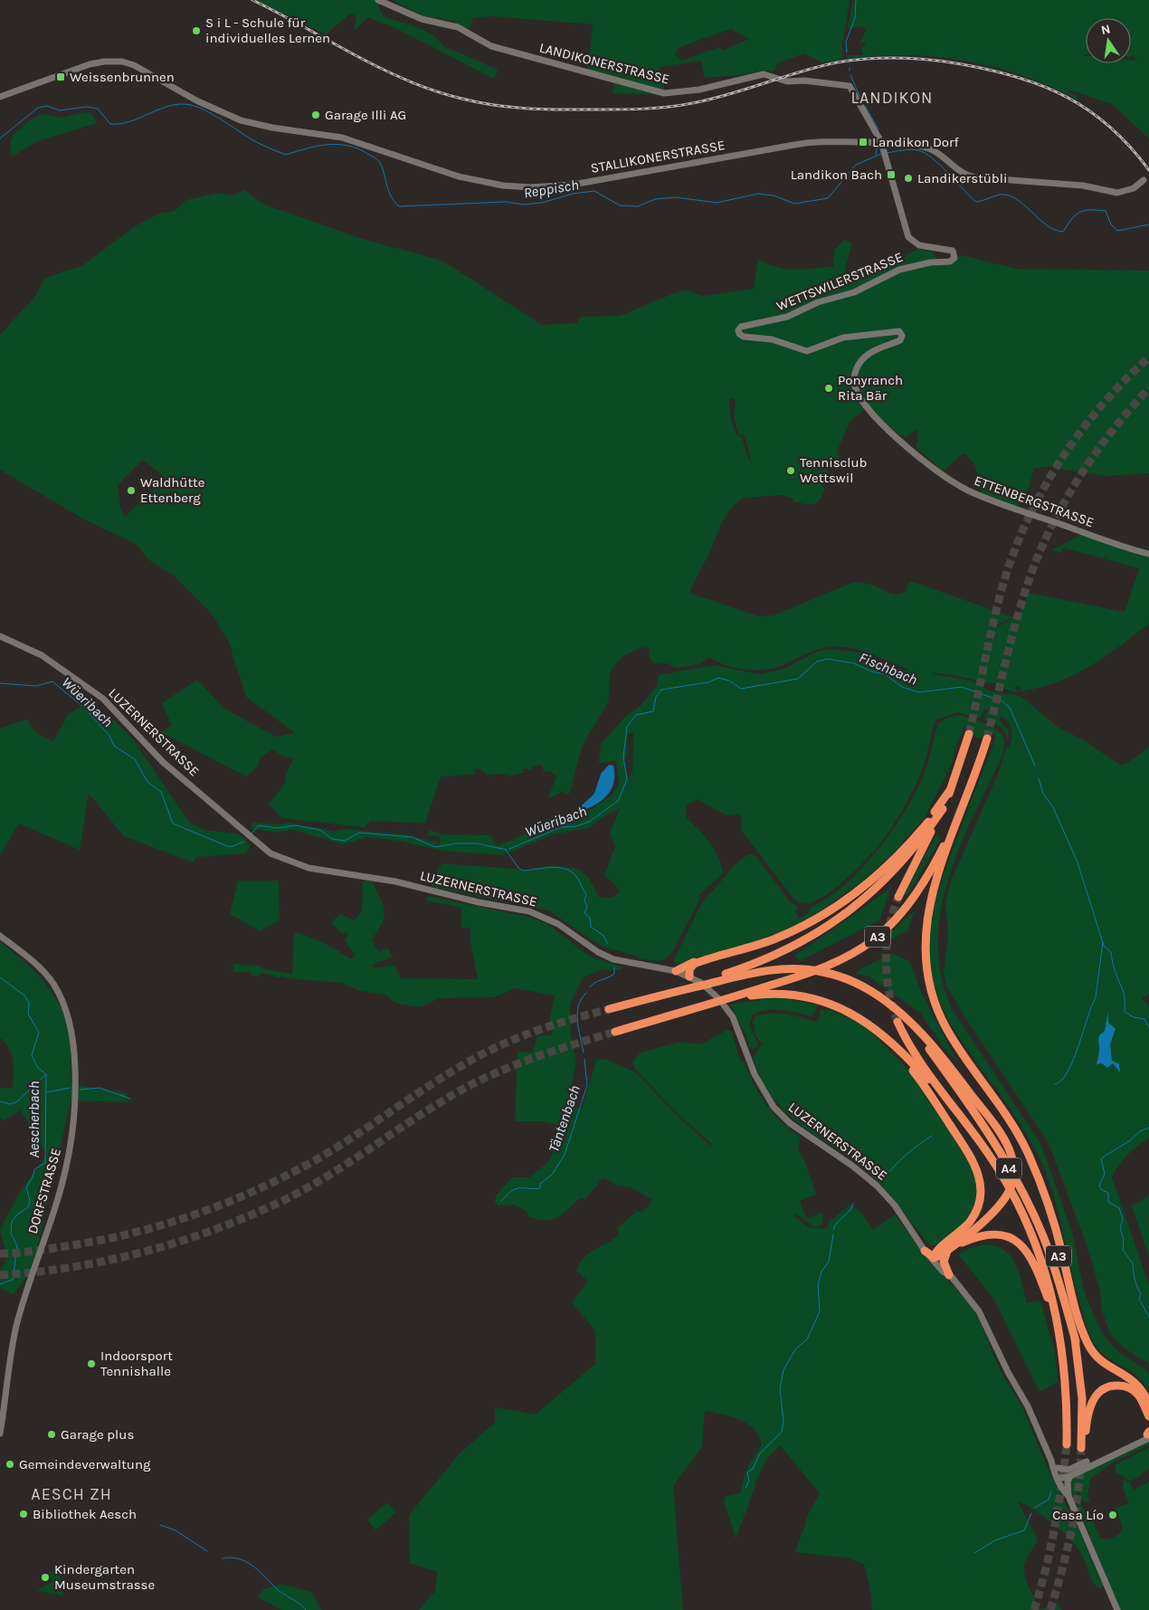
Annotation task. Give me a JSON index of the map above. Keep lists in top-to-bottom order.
{
  "streets": {
    "highway": ["A3", "A4"],
    "street": [
      "LANDIKONERSTRASSE",
      "STALLIKONERSTRASSE",
      "WETTSWILERSTRASSE",
      "ETTENBERGSTRASSE",
      "LUZERNERSTRASSE",
      "DORFSTRASSE"
    ]
  },
  "crossings": [
    ["LANDIKONERSTRASSE", "STALLIKONERSTRASSE"],
    ["LANDIKONERSTRASSE", "WETTSWILERSTRASSE"],
    ["STALLIKONERSTRASSE", "WETTSWILERSTRASSE"],
    ["WETTSWILERSTRASSE", "ETTENBERGSTRASSE"],
    ["A3", "A4"]
  ],
  "districts": ["LANDIKON", "AESCH ZH"],
  "water": [
    "Reppisch",
    "Fischbach",
    "Wüeribach",
    "Täntenbach",
    "Aescherbach"
  ],
  "places": {
    "other": [
      "S i L - Schule für individuelles Lernen",
      "Garage Illi AG",
      "Landikerstübli",
      "Ponyranch Rita Bär",
      "Tennisclub Wettswil",
      "Waldhütte Ettenberg",
      "Indoorsport Tennishalle",
      "Garage plus",
      "Gemeindeverwaltung",
      "Bibliothek Aesch",
      "Casa Lío",
      "Kindergarten Museumstrasse"
    ],
    "transit": ["Weissenbrunnen", "Landikon Dorf", "Landikon Bach"]
  },
  "north": "top"
}
